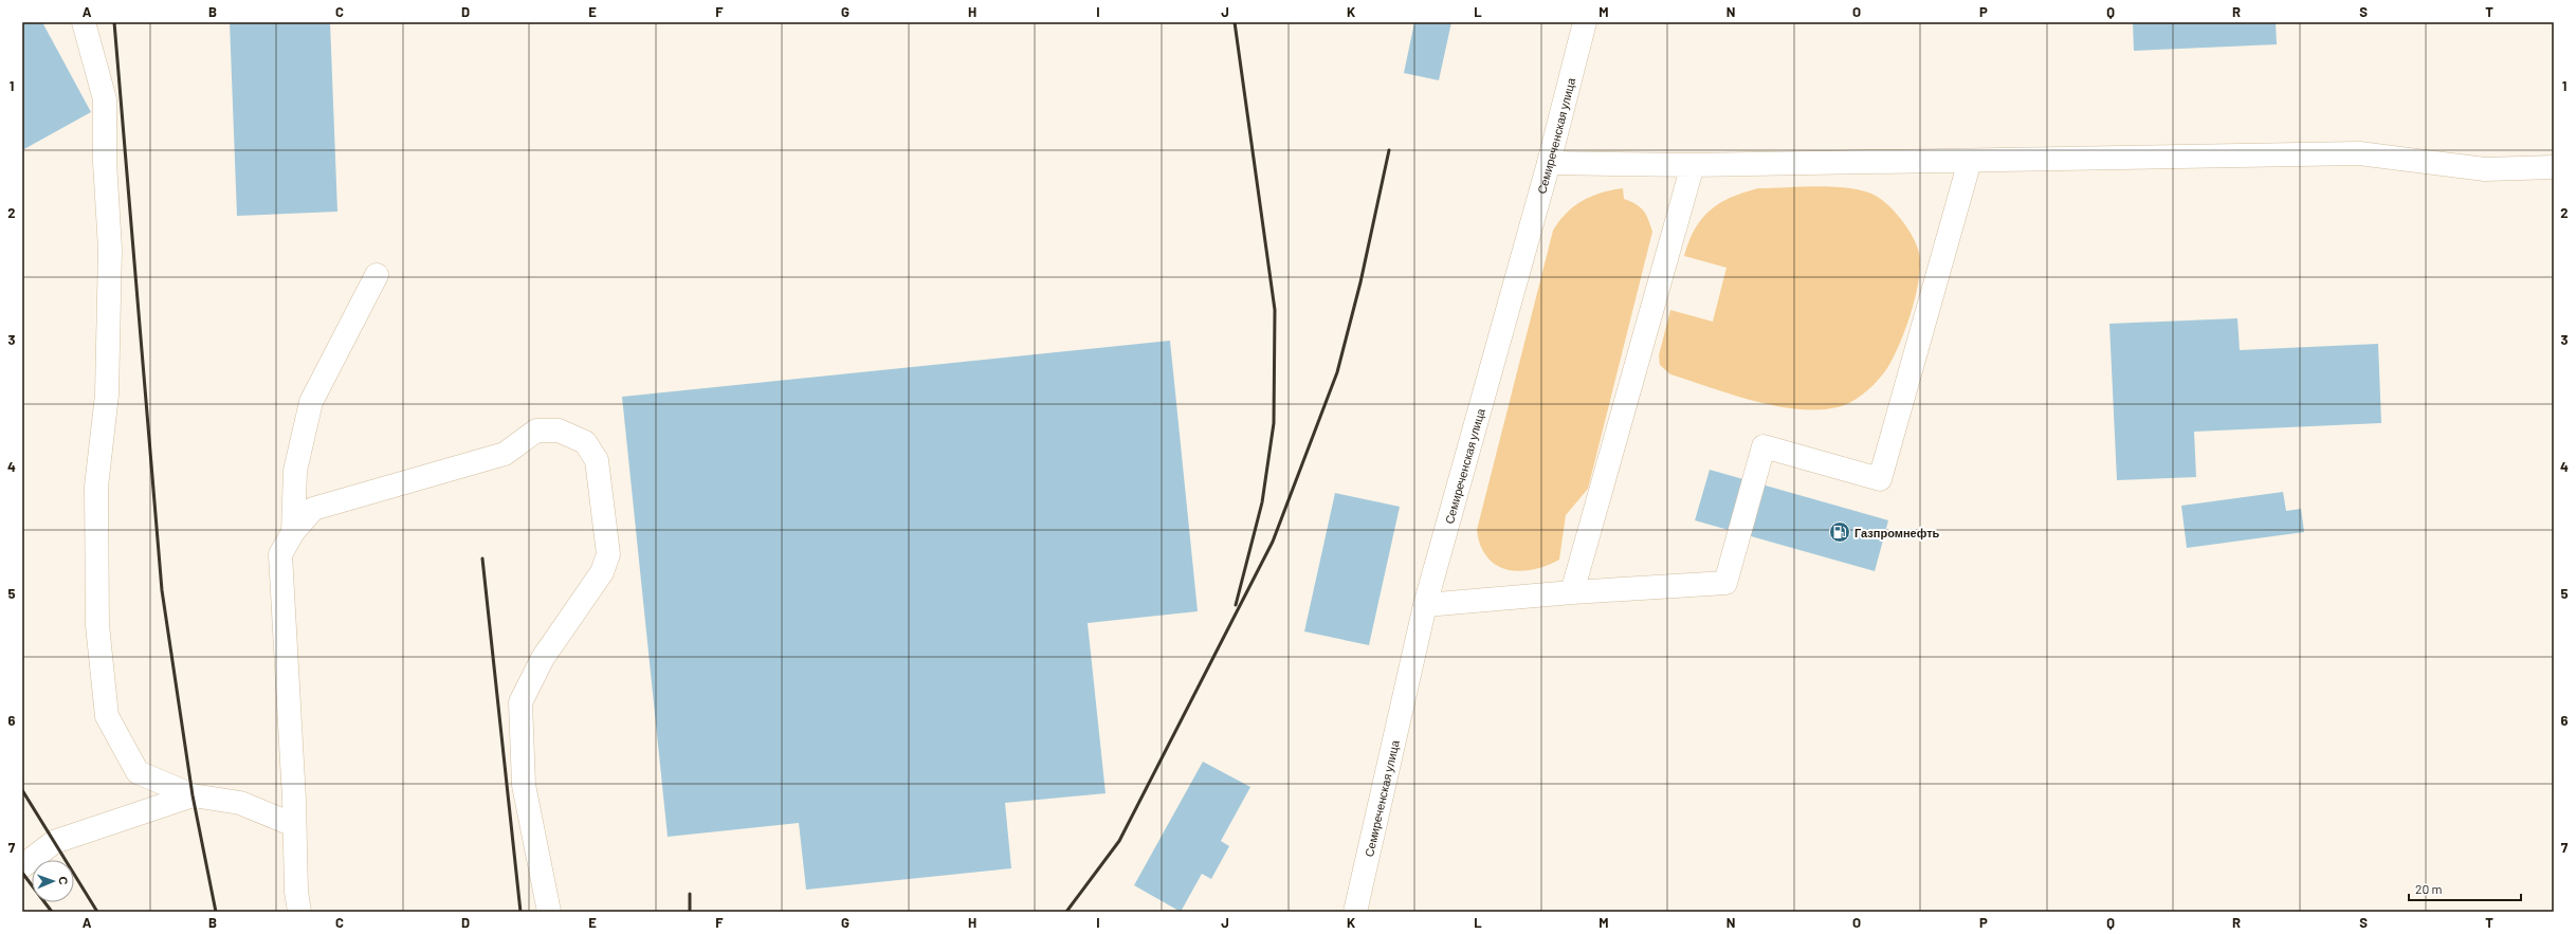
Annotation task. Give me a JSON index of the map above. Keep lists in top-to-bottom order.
{
  "streets": {
    "street": ["Семиреченская улица"]
  },
  "places": {
    "fuel station": ["Газпромнефть"]
  },
  "scale_bar": "20 m",
  "north": "right",
  "grid": {
    "columns": [
      "A",
      "B",
      "C",
      "D",
      "E",
      "F",
      "G",
      "H",
      "I",
      "J",
      "K",
      "L",
      "M",
      "N",
      "O",
      "P",
      "Q",
      "R",
      "S",
      "T"
    ],
    "rows": [
      "1",
      "2",
      "3",
      "4",
      "5",
      "6",
      "7"
    ]
  }
}
